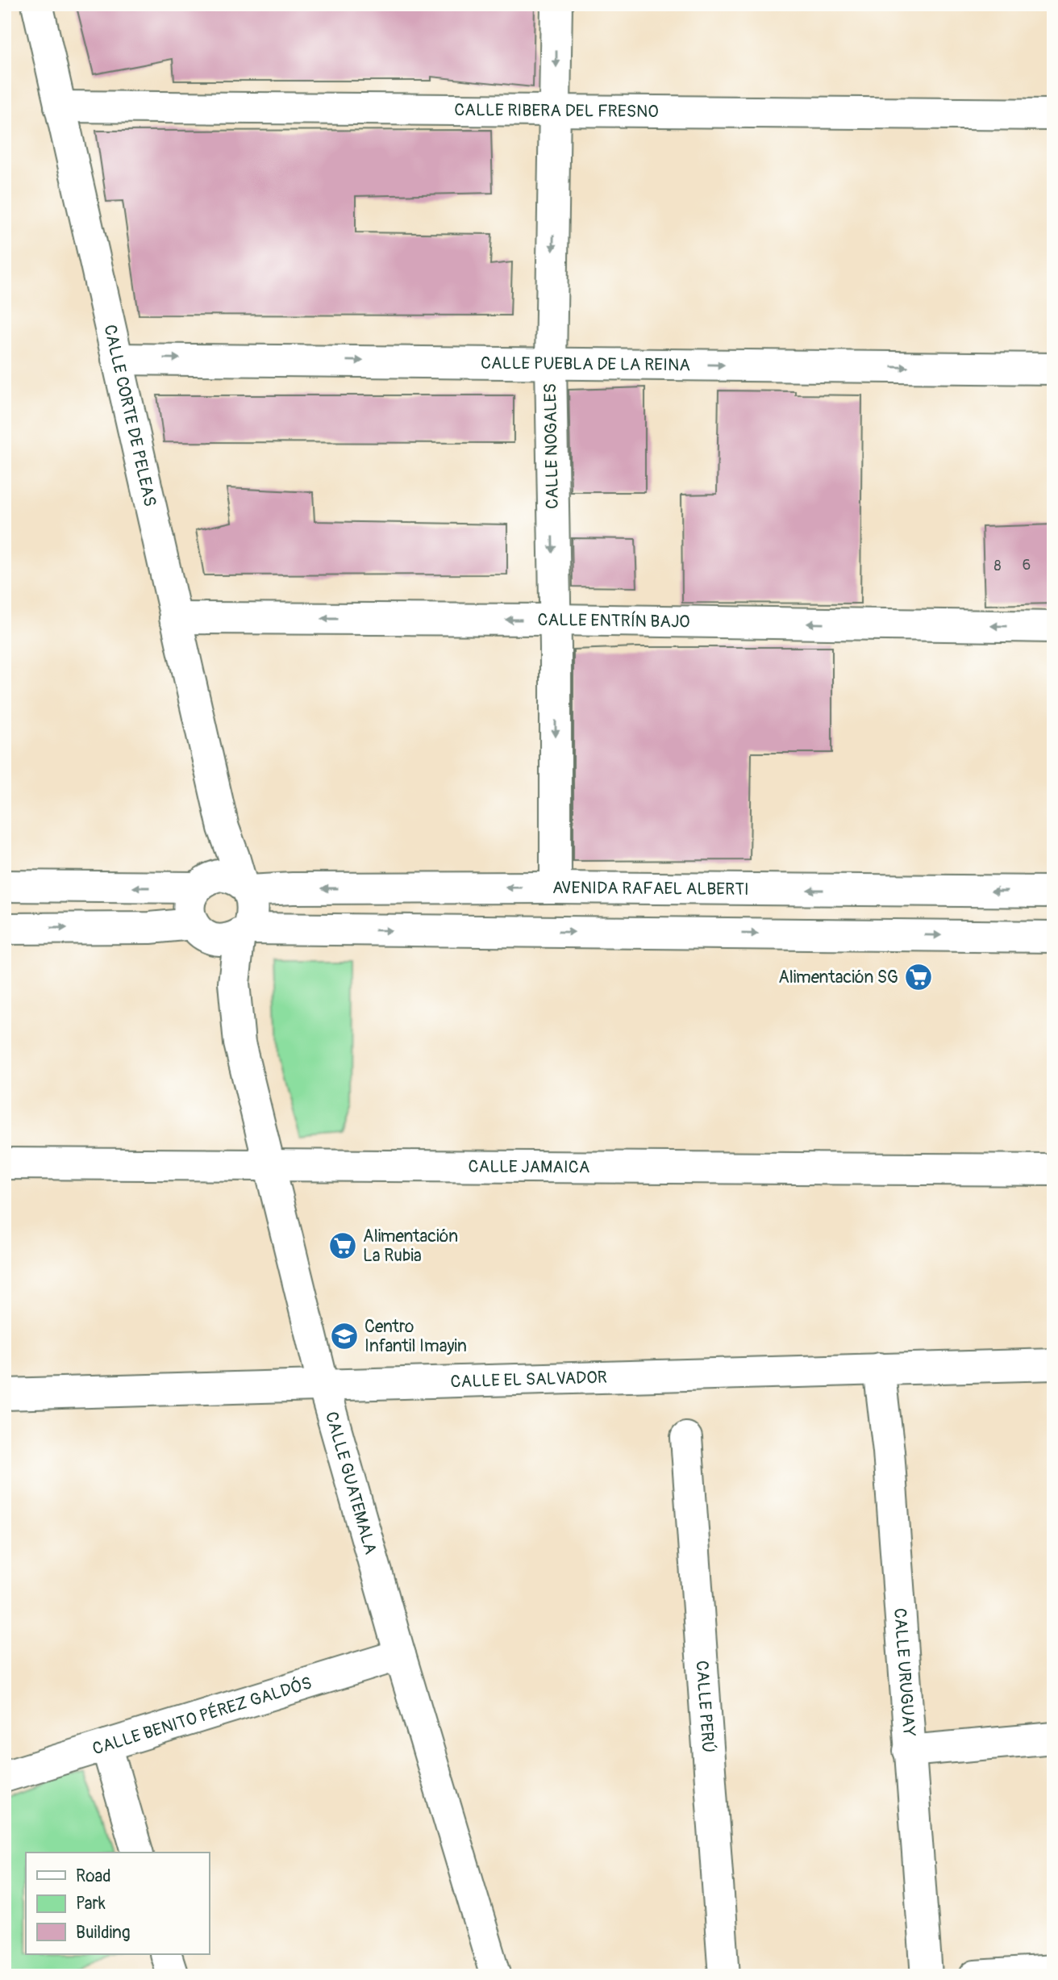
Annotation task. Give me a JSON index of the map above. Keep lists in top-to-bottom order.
{
  "streets": {
    "street": [
      "CALLE RIBERA DEL FRESNO",
      "CALLE PUEBLA DE LA REINA",
      "CALLE CORTE DE PELEAS",
      "CALLE NOGALES",
      "CALLE ENTRÍN BAJO",
      "AVENIDA RAFAEL ALBERTI",
      "CALLE JAMAICA",
      "CALLE EL SALVADOR",
      "CALLE GUATEMALA",
      "CALLE URUGUAY",
      "CALLE PERÚ",
      "CALLE BENITO PÉREZ GALDÓS"
    ]
  },
  "crossings": [
    ["CALLE RIBERA DEL FRESNO", "CALLE CORTE DE PELEAS"],
    ["CALLE RIBERA DEL FRESNO", "CALLE NOGALES"],
    ["CALLE PUEBLA DE LA REINA", "CALLE CORTE DE PELEAS"],
    ["CALLE PUEBLA DE LA REINA", "CALLE NOGALES"],
    ["CALLE CORTE DE PELEAS", "CALLE ENTRÍN BAJO"],
    ["CALLE CORTE DE PELEAS", "AVENIDA RAFAEL ALBERTI"],
    ["CALLE CORTE DE PELEAS", "CALLE GUATEMALA"],
    ["CALLE NOGALES", "CALLE ENTRÍN BAJO"],
    ["CALLE NOGALES", "AVENIDA RAFAEL ALBERTI"],
    ["AVENIDA RAFAEL ALBERTI", "CALLE GUATEMALA"],
    ["CALLE JAMAICA", "CALLE GUATEMALA"],
    ["CALLE EL SALVADOR", "CALLE GUATEMALA"],
    ["CALLE EL SALVADOR", "CALLE URUGUAY"],
    ["CALLE GUATEMALA", "CALLE BENITO PÉREZ GALDÓS"]
  ],
  "one_way": ["CALLE PUEBLA DE LA REINA", "CALLE NOGALES", "CALLE ENTRÍN BAJO"],
  "places": {
    "supermarket": ["Alimentación SG", "Alimentación La Rubia"],
    "school or university": ["Centro Infantil Imayin"]
  },
  "house_numbers": ["6", "8"],
  "legend": ["Road", "Park", "Building"]
}
